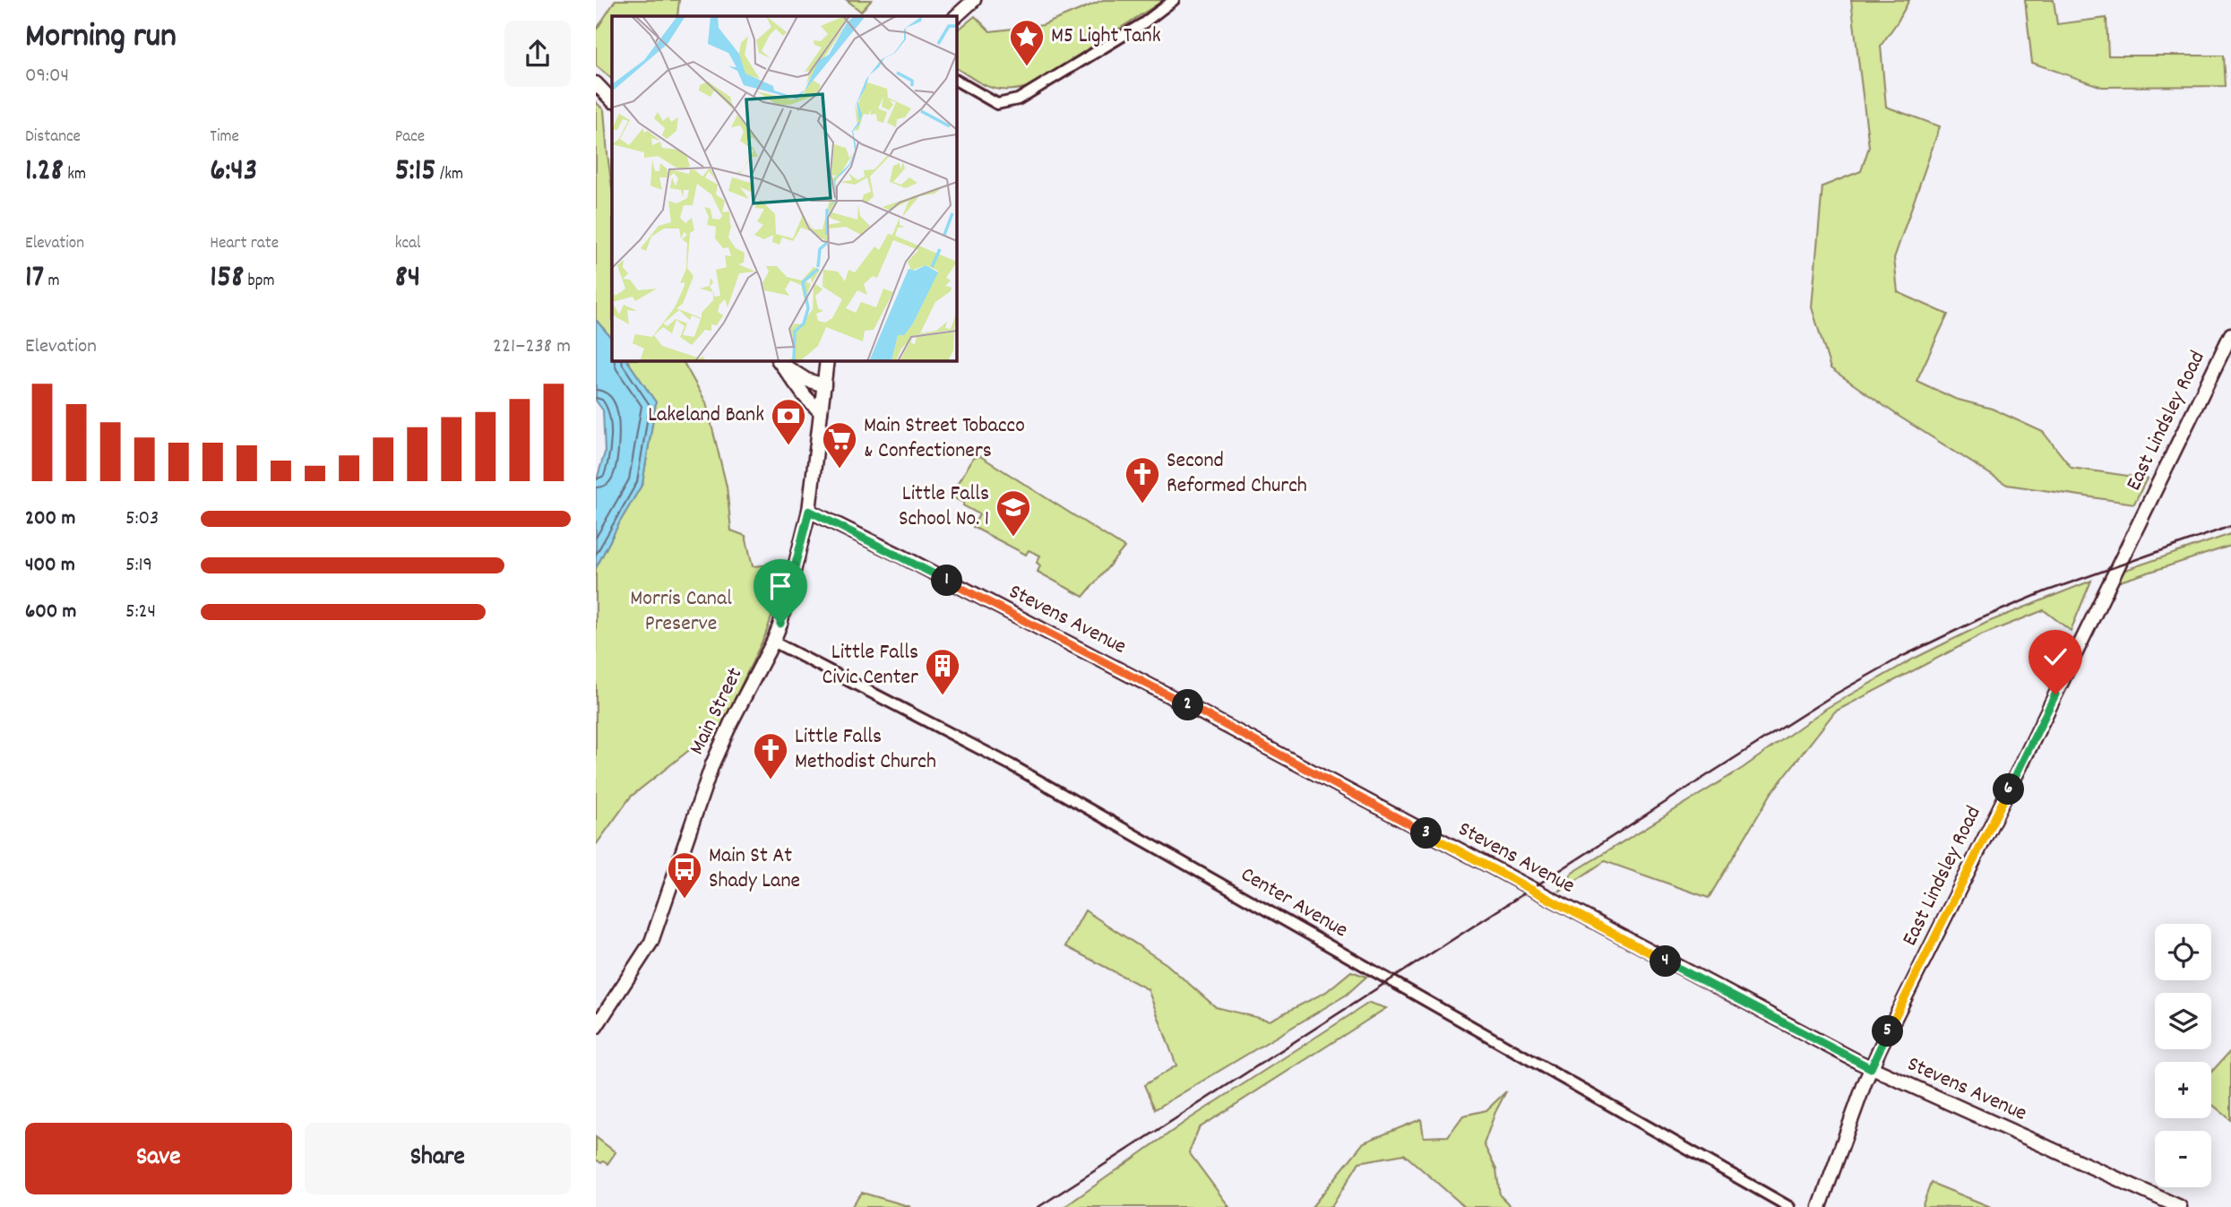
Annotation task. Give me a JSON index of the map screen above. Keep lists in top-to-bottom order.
{
  "streets": {
    "main road": ["East Lindsley Road", "Stevens Avenue", "Main Street"],
    "street": ["Center Avenue"]
  },
  "crossings": [
    ["East Lindsley Road", "Stevens Avenue"],
    ["Stevens Avenue", "Main Street"],
    ["Main Street", "Center Avenue"]
  ],
  "parks": ["Morris Canal Preserve"],
  "places": {
    "place": ["M5 Light Tank"],
    "bank": ["Lakeland Bank"],
    "supermarket": ["Main Street Tobacco & Confectioners"],
    "church": ["Second Reformed Church", "Little Falls Methodist Church"],
    "school or university": ["Little Falls School No. 1"],
    "building": ["Little Falls Civic Center"],
    "bus stop": ["Main St At Shady Lane"]
  },
  "page": {
    "heading": ["Morning run", "09:04"],
    "stats": [
      ["Distance", "1.28 km"],
      ["Time", "6:43"],
      ["Pace", "5:15 /km"],
      ["Elevation", "17 m"],
      ["Heart rate", "158 bpm"],
      ["kcal", "84"]
    ],
    "chart": ["Elevation", "221–238 m"],
    "list": [
      {
        "name": "200 m",
        "note": "5:03"
      },
      {
        "name": "400 m",
        "note": "5:19"
      },
      {
        "name": "600 m",
        "note": "5:24"
      }
    ],
    "pins": [
      "1",
      "2",
      "6",
      "3",
      "4",
      "5"
    ],
    "map_buttons": ["+", "−"],
    "buttons": ["Save", "Share"]
  }
}
